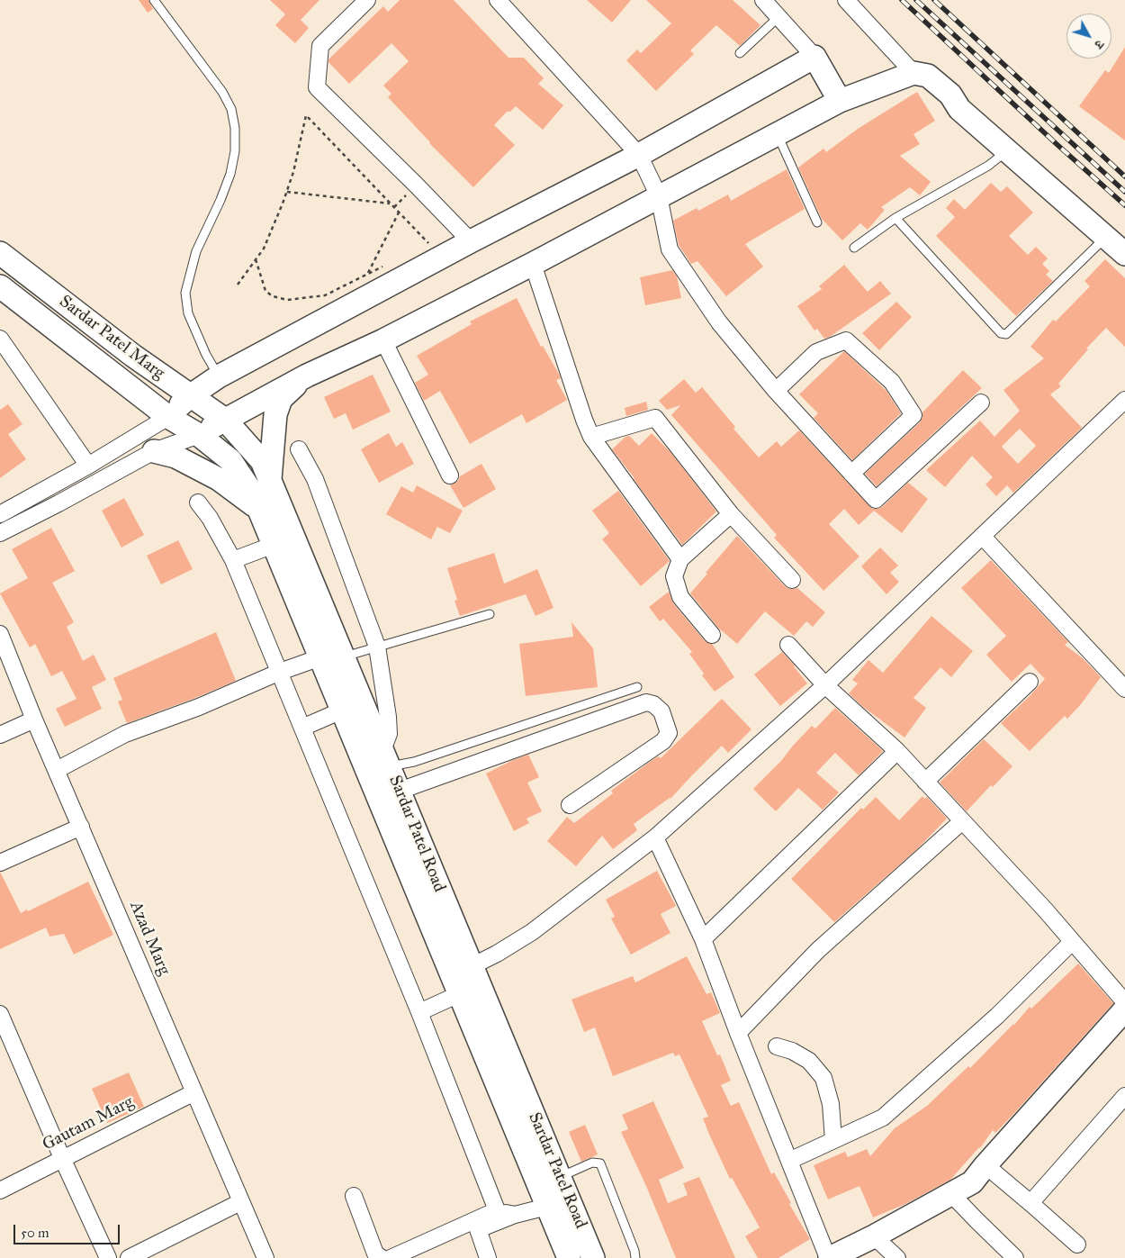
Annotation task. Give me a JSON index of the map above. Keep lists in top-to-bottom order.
{
  "streets": {
    "street": [
      "Sardar Patel Marg",
      "Sardar Patel Road",
      "Azad Marg",
      "Gautam Marg"
    ]
  },
  "crossings": [
    ["Sardar Patel Marg", "Sardar Patel Road"],
    ["Azad Marg", "Gautam Marg"]
  ],
  "scale_bar": "50 m",
  "north": "bottom right"
}
